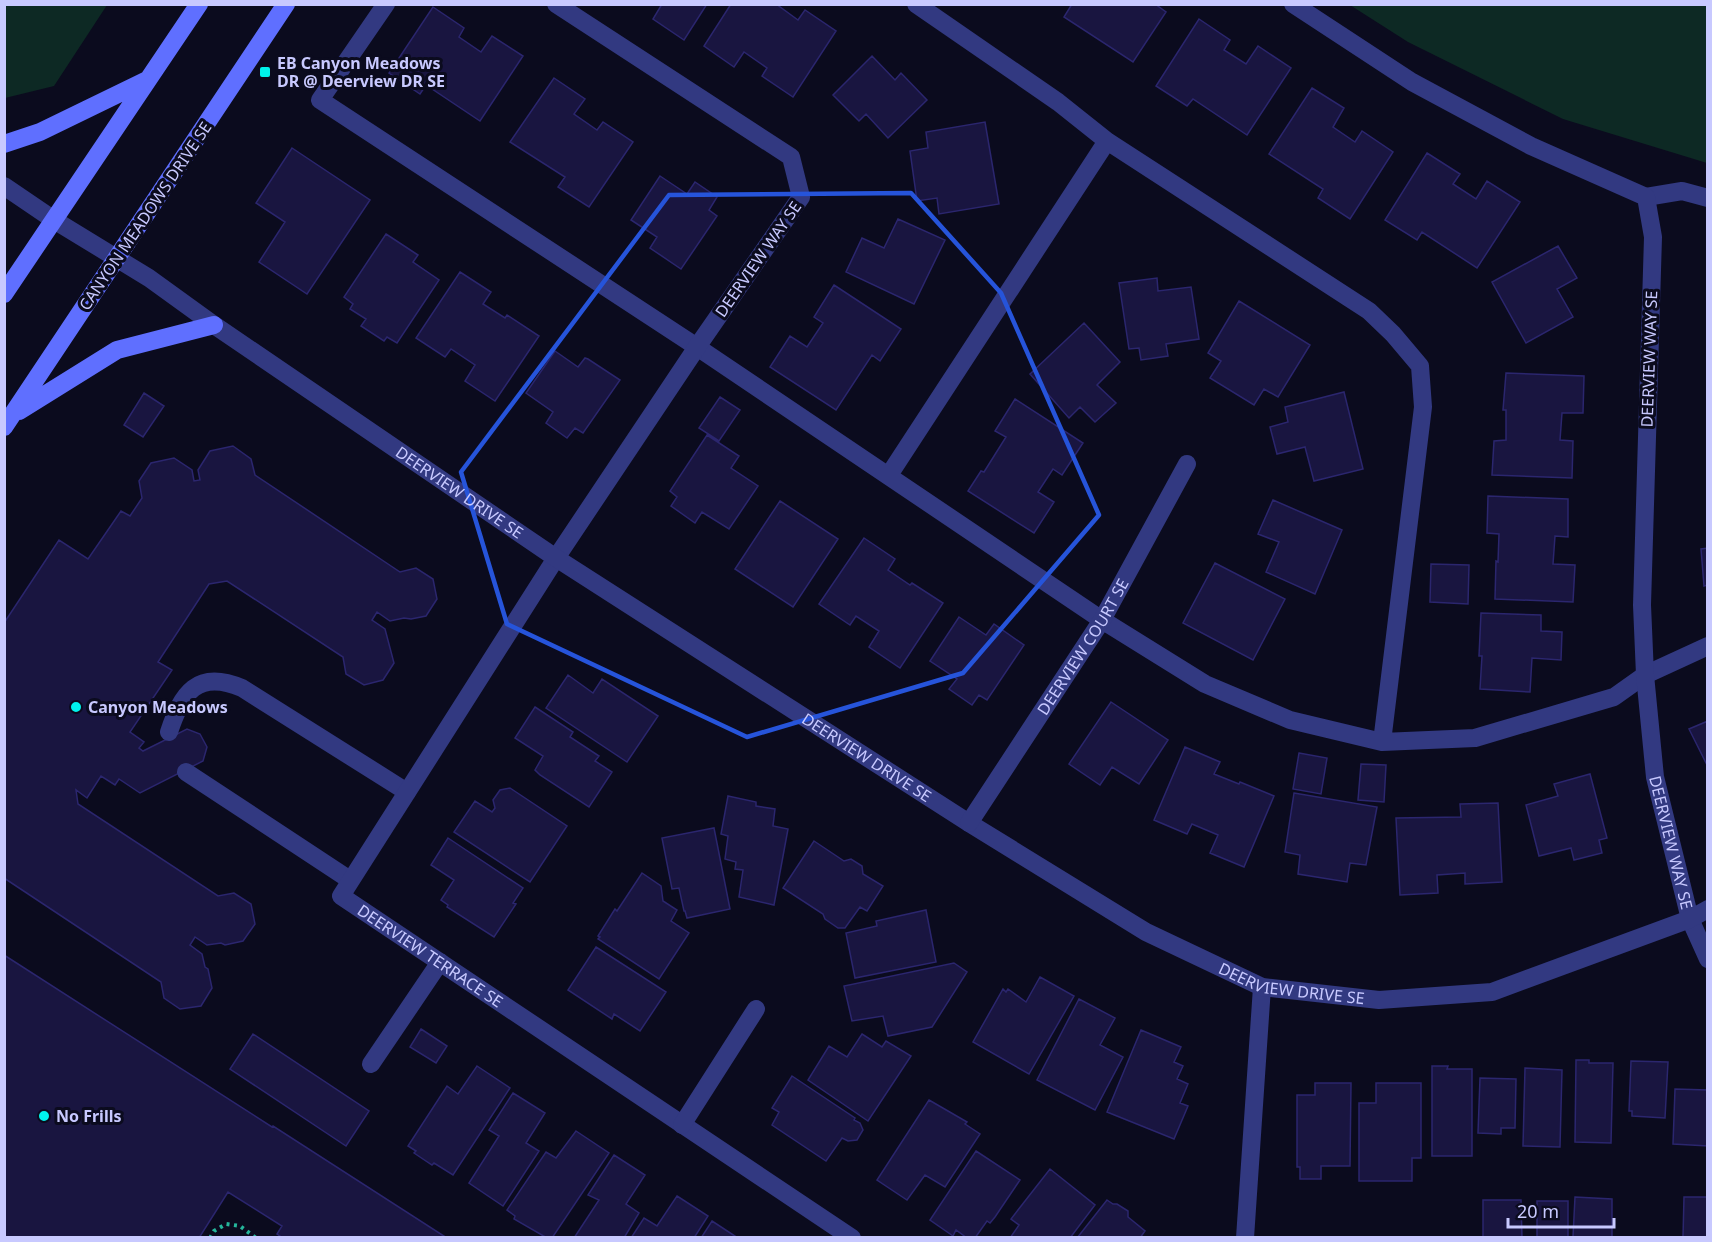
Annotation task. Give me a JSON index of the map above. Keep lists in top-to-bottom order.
{
  "streets": {
    "street": [
      "CANYON MEADOWS DRIVE SE",
      "DEERVIEW WAY SE",
      "DEERVIEW DRIVE SE",
      "DEERVIEW COURT SE",
      "DEERVIEW TERRACE SE"
    ]
  },
  "crossings": [
    ["CANYON MEADOWS DRIVE SE", "DEERVIEW DRIVE SE"],
    ["DEERVIEW WAY SE", "DEERVIEW DRIVE SE"],
    ["DEERVIEW WAY SE", "DEERVIEW TERRACE SE"],
    ["DEERVIEW DRIVE SE", "DEERVIEW COURT SE"],
    ["DEERVIEW DRIVE SE", "DEERVIEW TERRACE SE"]
  ],
  "places": {
    "transit": ["EB Canyon Meadows DR @ Deerview DR SE"],
    "other": ["Canyon Meadows", "No Frills"]
  },
  "scale_bar": "20 m"
}
